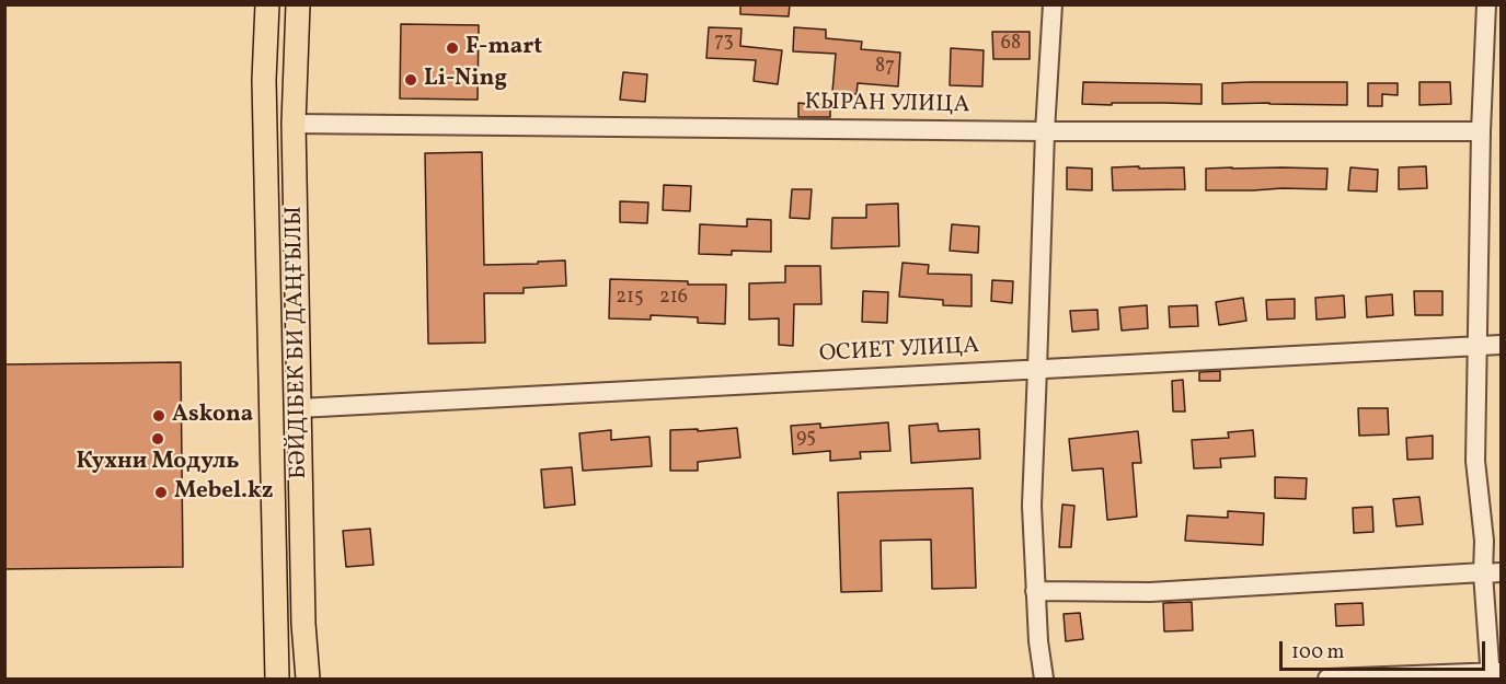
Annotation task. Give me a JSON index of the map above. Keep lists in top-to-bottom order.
{
  "streets": {
    "main road": ["БӘЙДІБЕК БИ ДАҢҒЫЛЫ"],
    "street": ["КЫРАН УЛИЦА", "ОСИЕТ УЛИЦА"]
  },
  "crossings": [
    ["КЫРАН УЛИЦА", "БӘЙДІБЕК БИ ДАҢҒЫЛЫ"],
    ["БӘЙДІБЕК БИ ДАҢҒЫЛЫ", "ОСИЕТ УЛИЦА"]
  ],
  "places": [
    "F-mart",
    "Li-Ning",
    "Askona",
    "Кухни Модуль",
    "Mebel.kz"
  ],
  "house_numbers": [
    "73",
    "68",
    "87",
    "215",
    "216",
    "95"
  ],
  "scale_bar": "100 m"
}
